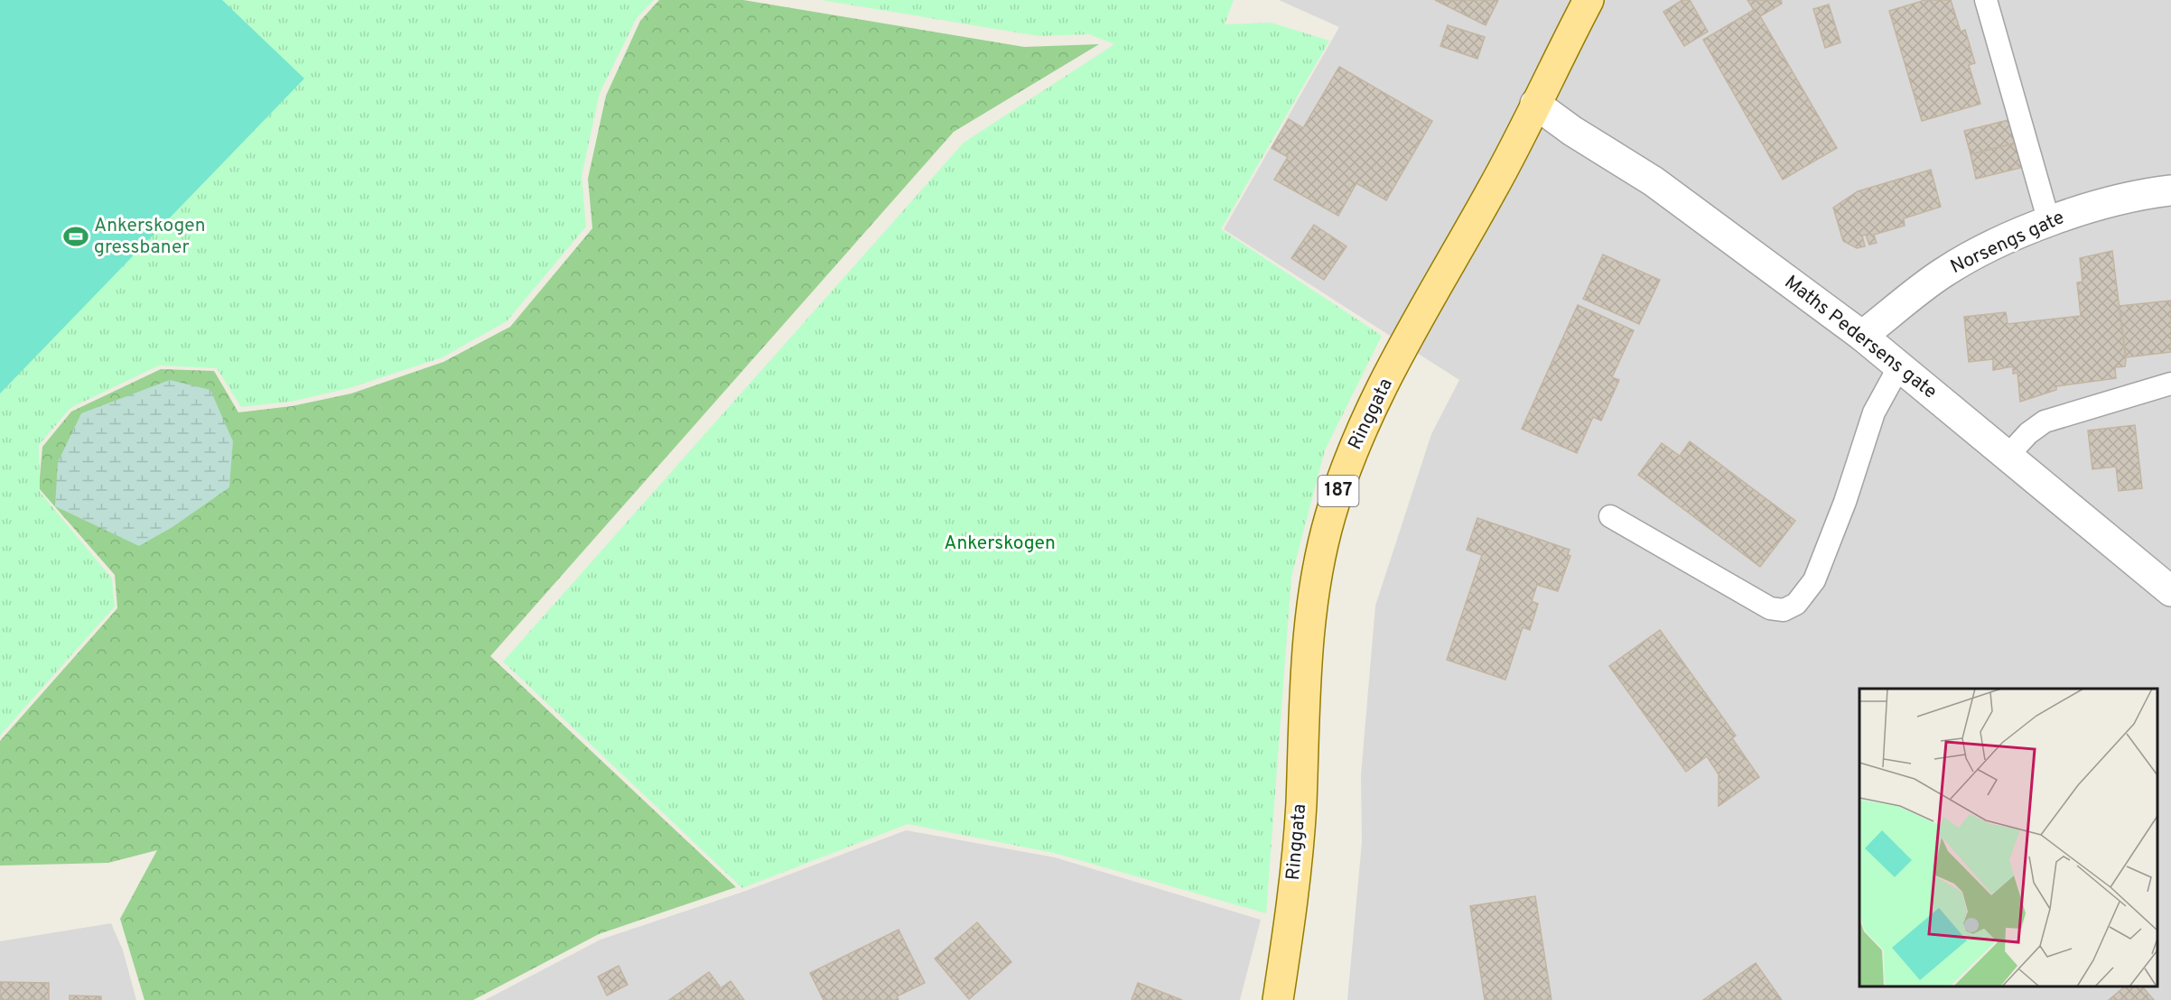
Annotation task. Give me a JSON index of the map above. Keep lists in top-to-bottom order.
{
  "streets": {
    "main road": ["Ringgata", "187"],
    "street": ["Norsengs gate", "Maths Pedersens gate"]
  },
  "crossings": [
    ["Norsengs gate", "Maths Pedersens gate"],
    ["Maths Pedersens gate", "Ringgata"]
  ],
  "parks": ["Ankerskogen"],
  "places": {
    "sports": ["Ankerskogen gressbaner"]
  }
}
